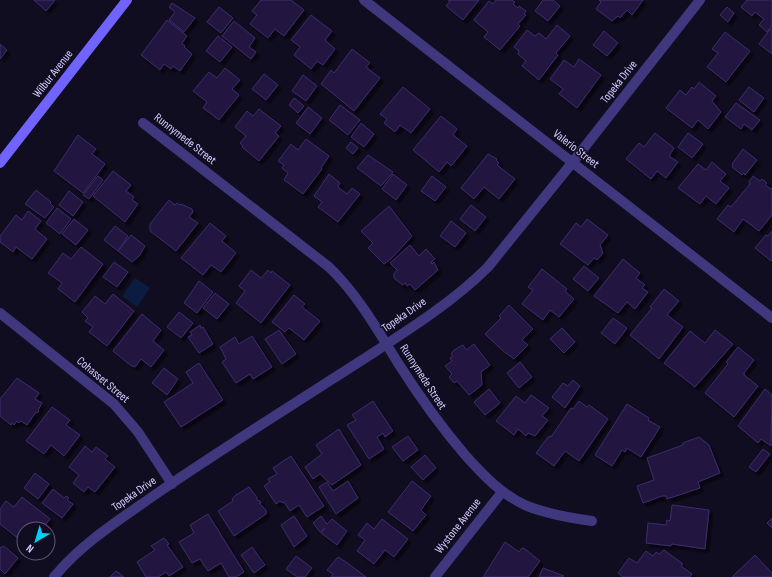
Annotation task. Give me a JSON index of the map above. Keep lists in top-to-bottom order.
{
  "streets": {
    "main road": ["Wilbur Avenue"],
    "street": [
      "Topeka Drive",
      "Runnymede Street",
      "Valerio Street",
      "Cohasset Street",
      "Wystone Avenue"
    ]
  },
  "crossings": [
    ["Topeka Drive", "Runnymede Street"],
    ["Topeka Drive", "Valerio Street"],
    ["Topeka Drive", "Cohasset Street"],
    ["Runnymede Street", "Wystone Avenue"]
  ],
  "north": "bottom left"
}
